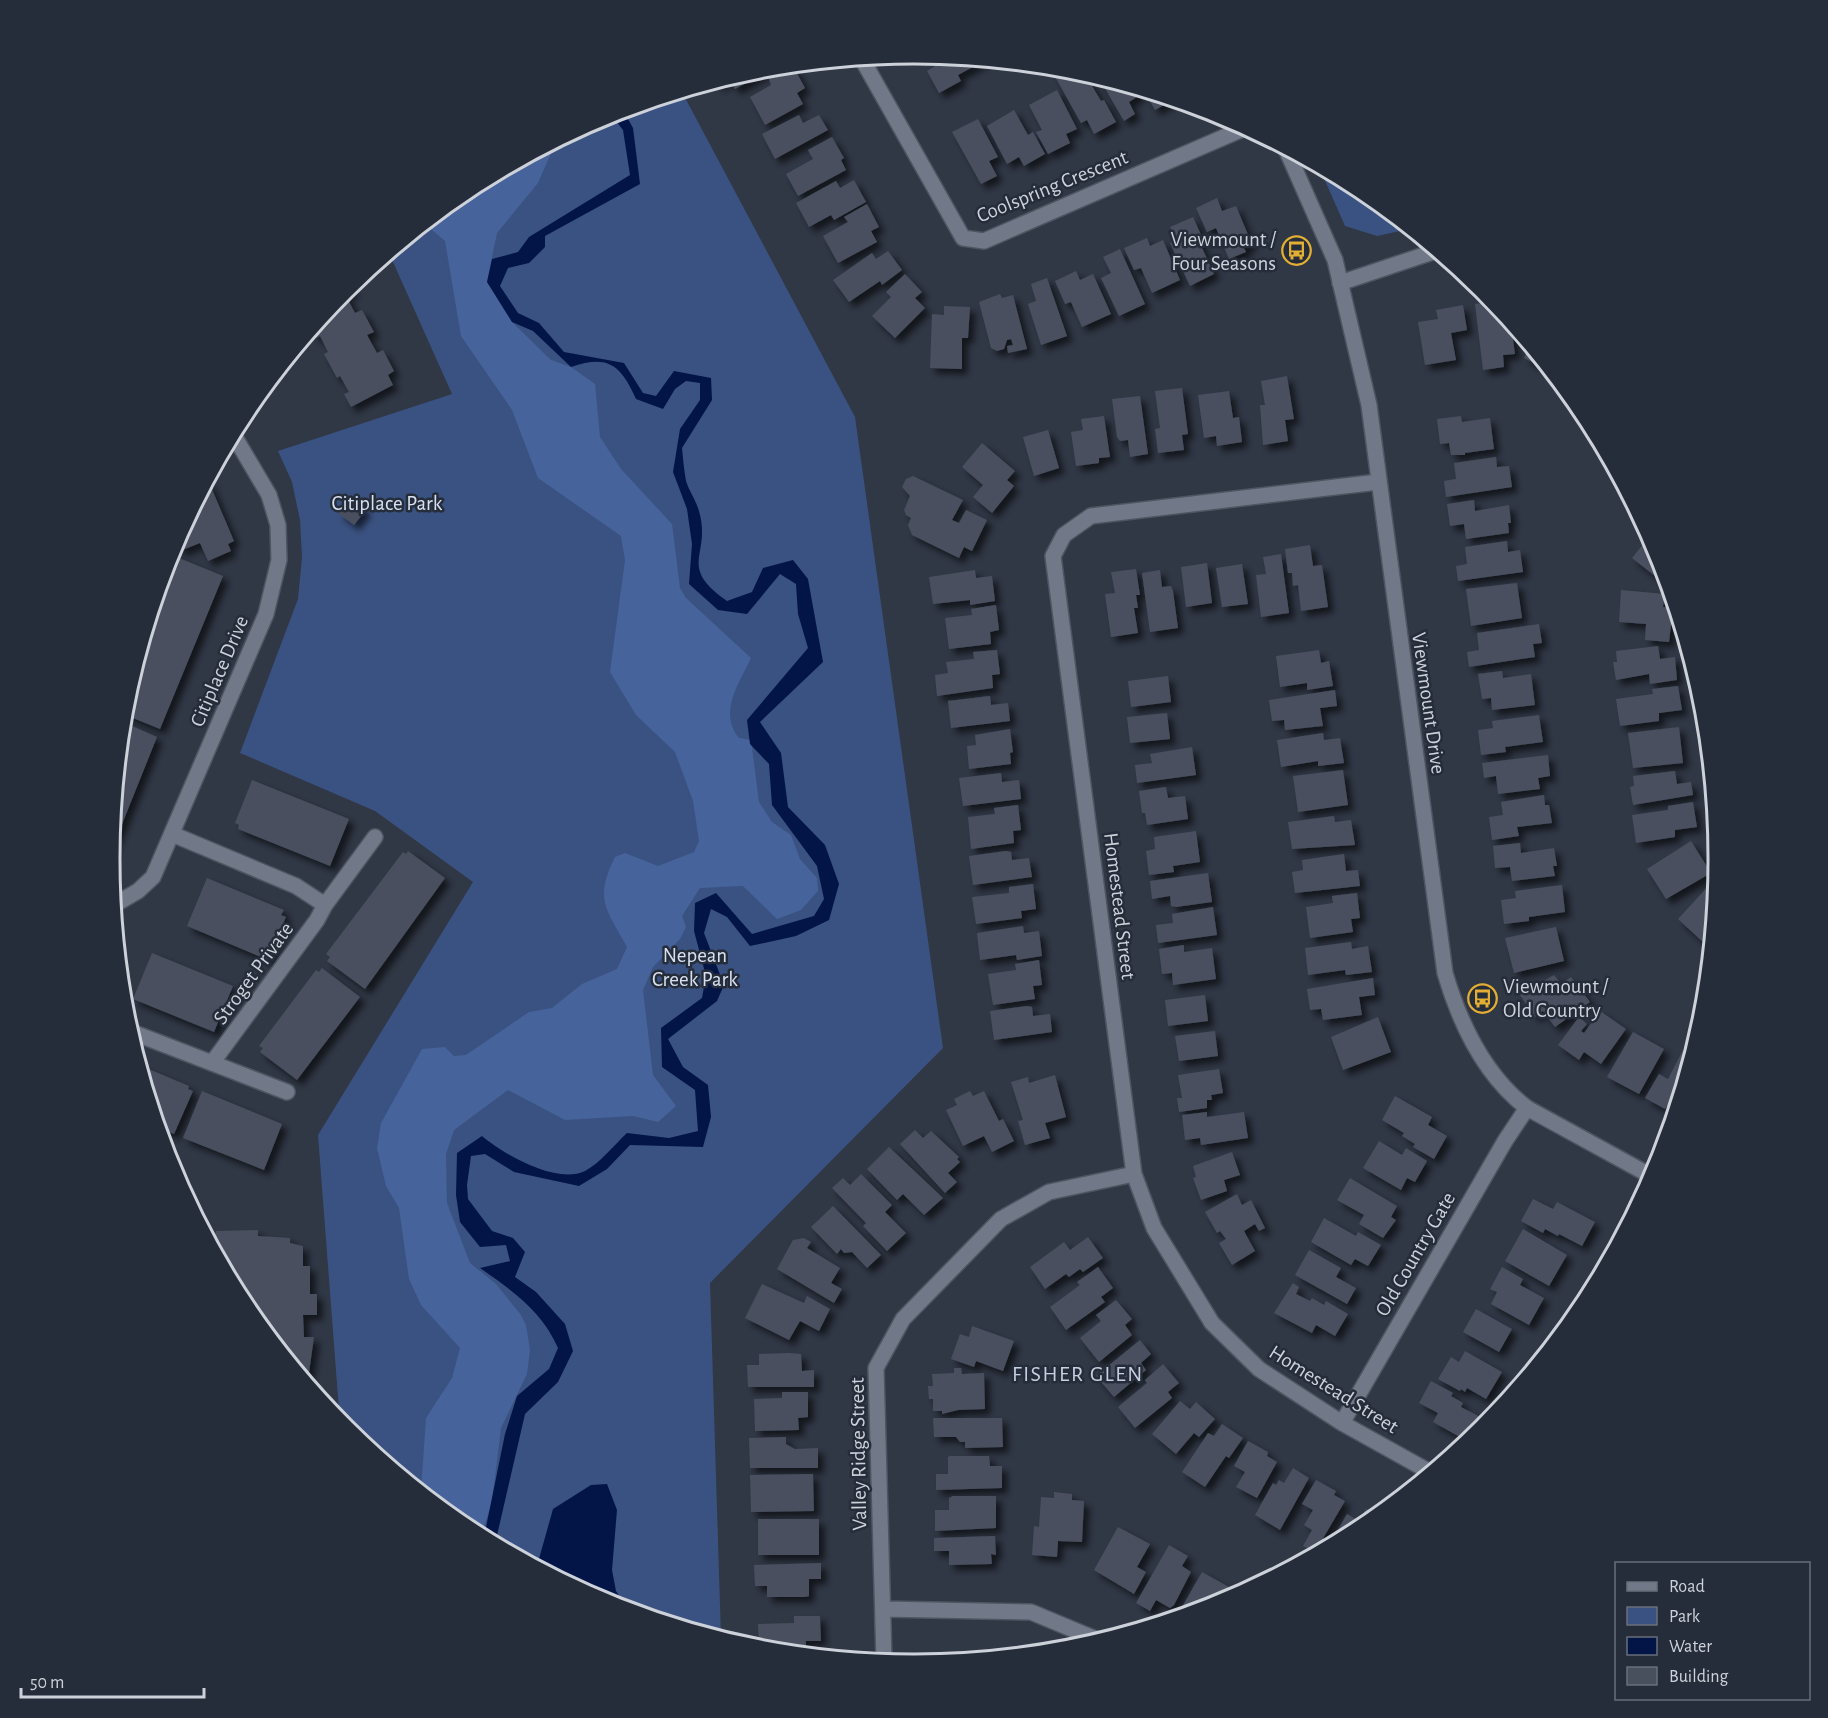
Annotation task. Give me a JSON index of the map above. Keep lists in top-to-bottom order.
{
  "streets": {
    "street": [
      "Coolspring Crescent",
      "Citiplace Drive",
      "Viewmount Drive",
      "Homestead Street",
      "Stroget Private",
      "Old Country Gate",
      "Valley Ridge Street"
    ]
  },
  "crossings": [
    ["Viewmount Drive", "Homestead Street"],
    ["Viewmount Drive", "Old Country Gate"],
    ["Homestead Street", "Old Country Gate"],
    ["Homestead Street", "Valley Ridge Street"]
  ],
  "districts": ["FISHER GLEN"],
  "parks": ["Citiplace Park", "Nepean Creek Park"],
  "places": {
    "bus stop": ["Viewmount / Four Seasons", "Viewmount / Old Country"]
  },
  "legend": [
    "Road",
    "Park",
    "Water",
    "Building"
  ],
  "scale_bar": "50 m"
}
